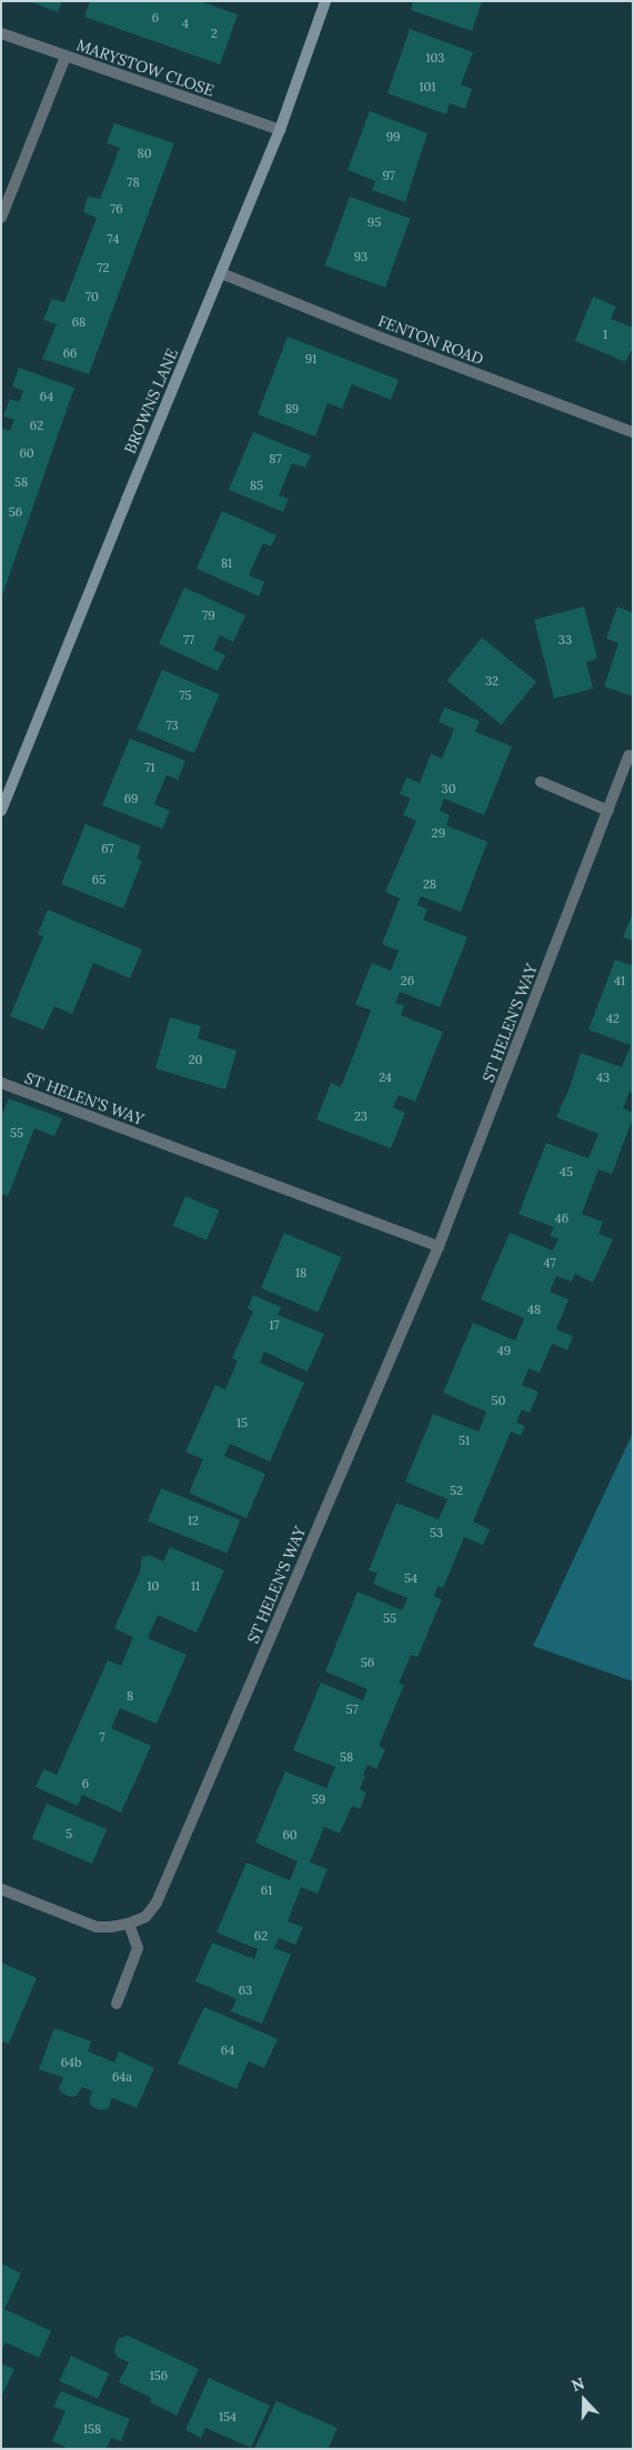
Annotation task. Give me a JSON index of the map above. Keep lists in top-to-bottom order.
{
  "streets": {
    "street": [
      "MARYSTOW CLOSE",
      "FENTON ROAD",
      "BROWNS LANE",
      "ST HELEN'S WAY"
    ]
  },
  "crossings": [
    ["MARYSTOW CLOSE", "BROWNS LANE"],
    ["FENTON ROAD", "BROWNS LANE"]
  ],
  "house_numbers": [
    "6",
    "4",
    "2",
    "103",
    "101",
    "99",
    "80",
    "97",
    "78",
    "76",
    "95",
    "74",
    "93",
    "72",
    "70",
    "68",
    "1",
    "66",
    "91",
    "64",
    "89",
    "62",
    "60",
    "87",
    "58",
    "85",
    "56",
    "81",
    "79",
    "77",
    "33",
    "32",
    "75",
    "73",
    "71",
    "30",
    "69",
    "29",
    "67",
    "65",
    "28",
    "26",
    "41",
    "42",
    "20",
    "24",
    "43",
    "23",
    "55",
    "45",
    "46",
    "47",
    "18",
    "48",
    "17",
    "49",
    "50",
    "15",
    "51",
    "52",
    "12",
    "53",
    "54",
    "10",
    "11",
    "55",
    "56",
    "8",
    "57",
    "7",
    "58",
    "6",
    "59",
    "5",
    "60",
    "61",
    "62",
    "63",
    "64",
    "64b",
    "64a",
    "156",
    "154",
    "158"
  ],
  "north": "top"
}
